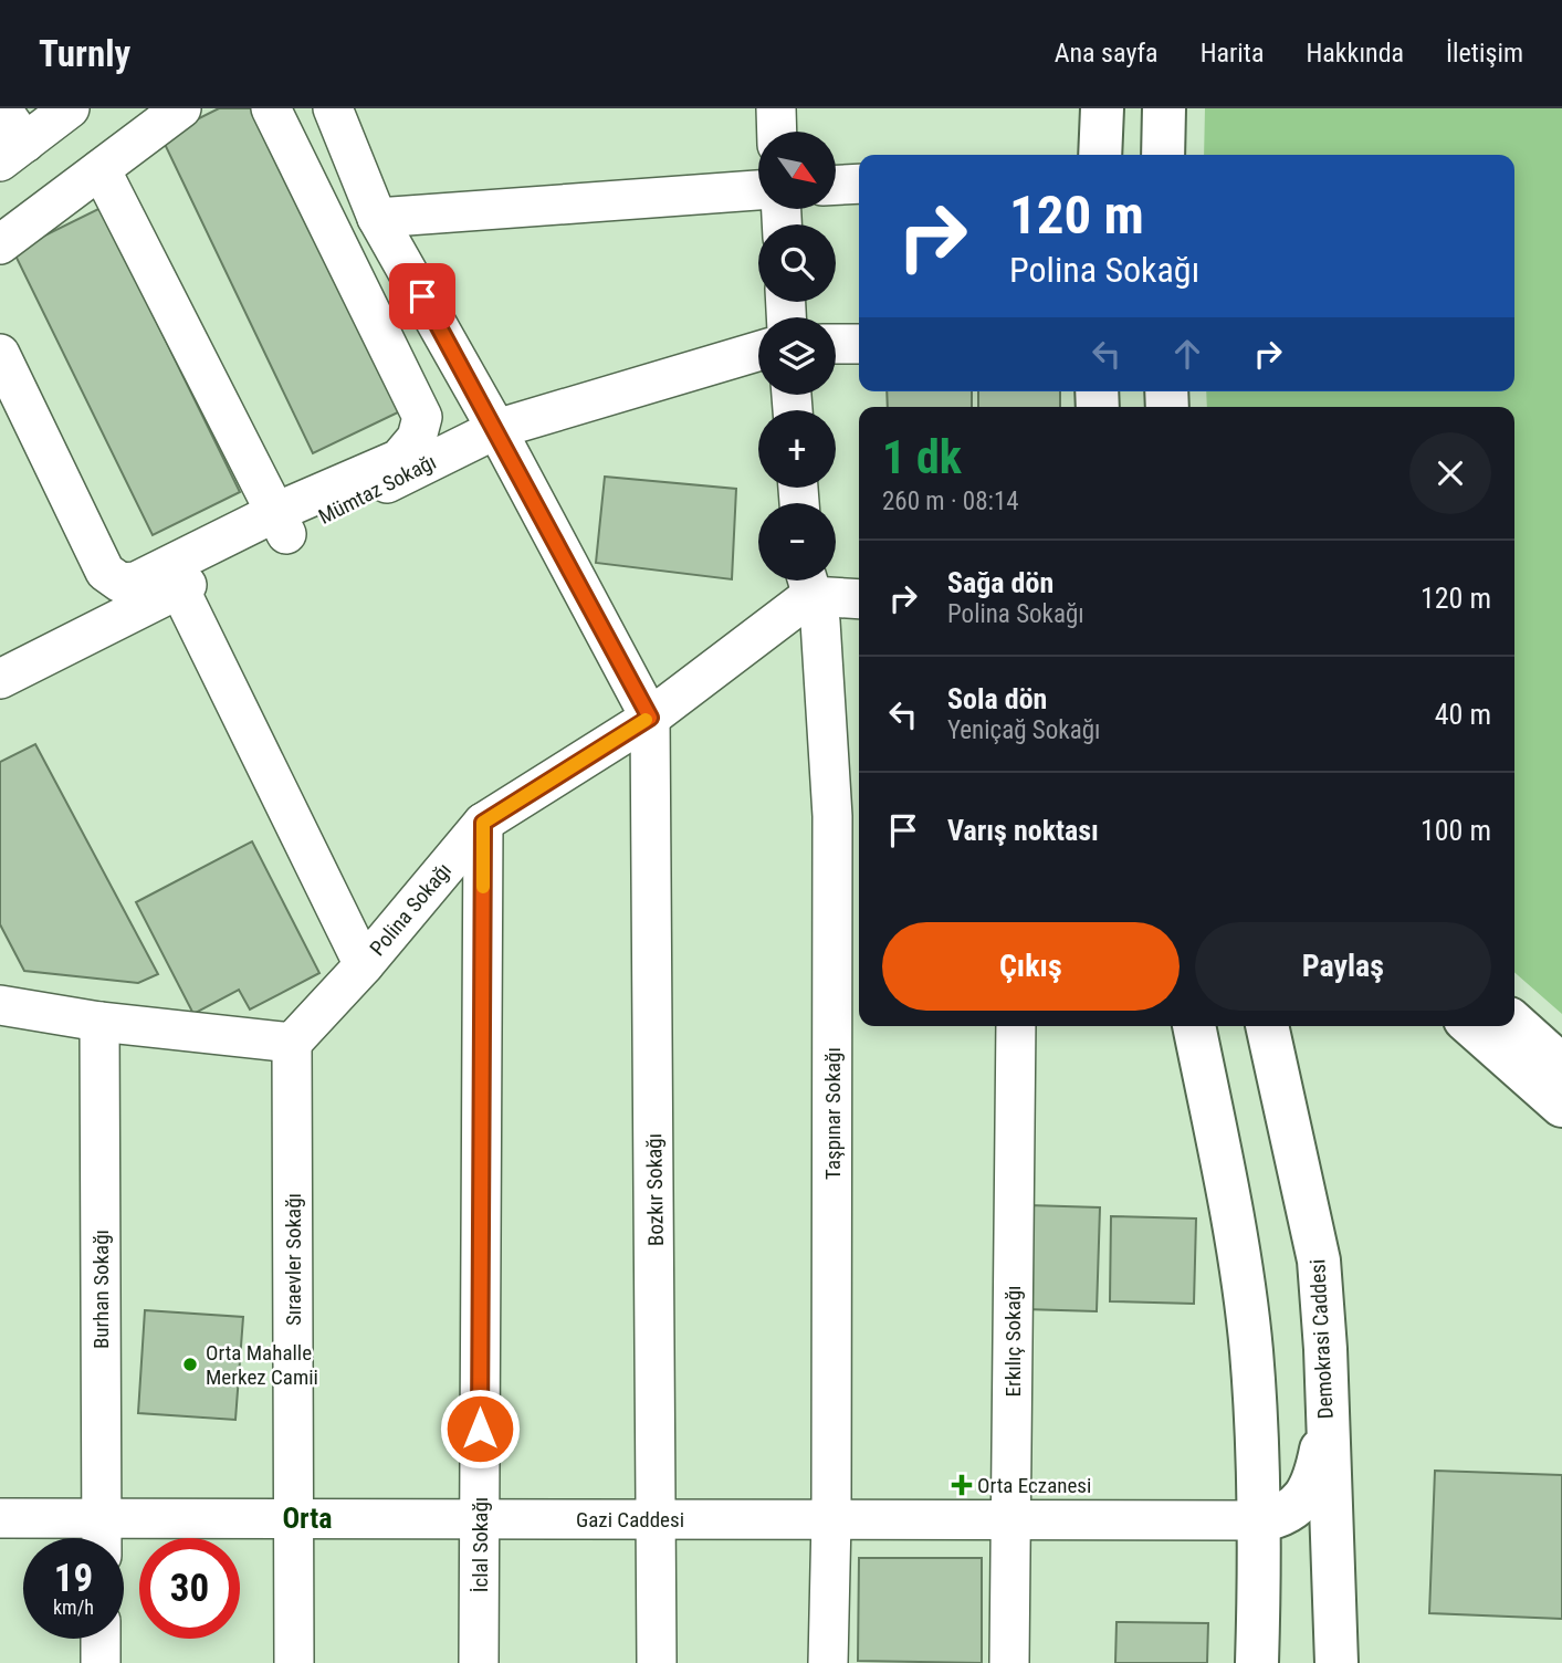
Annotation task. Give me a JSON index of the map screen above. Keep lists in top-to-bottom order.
{
  "streets": {
    "main road": ["Demokrasi Caddesi"],
    "street": [
      "Mümtaz Sokağı",
      "Polina Sokağı",
      "Taşpınar Sokağı",
      "Bozkır Sokağı",
      "Sıraevler Sokağı",
      "Burhan Sokağı",
      "Erkılıç Sokağı",
      "Gazi Caddesi",
      "İclal Sokağı"
    ]
  },
  "crossings": [
    ["Polina Sokağı", "Taşpınar Sokağı"],
    ["Polina Sokağı", "Bozkır Sokağı"],
    ["Polina Sokağı", "Sıraevler Sokağı"],
    ["Polina Sokağı", "İclal Sokağı"],
    ["Taşpınar Sokağı", "Gazi Caddesi"],
    ["Bozkır Sokağı", "Gazi Caddesi"],
    ["Sıraevler Sokağı", "Gazi Caddesi"],
    ["Burhan Sokağı", "Gazi Caddesi"],
    ["Erkılıç Sokağı", "Gazi Caddesi"],
    ["Gazi Caddesi", "İclal Sokağı"]
  ],
  "districts": ["Orta"],
  "places": {
    "other": ["Orta Mahalle Merkez Camii"],
    "health": ["Orta Eczanesi"]
  },
  "north": "bottom right",
  "page": {
    "header": "Turnly",
    "nav": [
      "Ana sayfa",
      "Harita",
      "Hakkında",
      "İletişim"
    ],
    "map_buttons": ["+", "−"],
    "turn": ["120 m", "Polina Sokağı"],
    "heading": ["1 dk", "260 m · 08:14"],
    "list": [
      {
        "name": "Sağa dön",
        "note": "Polina Sokağı",
        "value": "120 m"
      },
      {
        "name": "Sola dön",
        "note": "Yeniçağ Sokağı",
        "value": "40 m"
      },
      {
        "name": "Varış noktası",
        "value": "100 m"
      }
    ],
    "buttons": ["Çıkış", "Paylaş"],
    "speed": "19 km/h",
    "limit": "30"
  }
}
